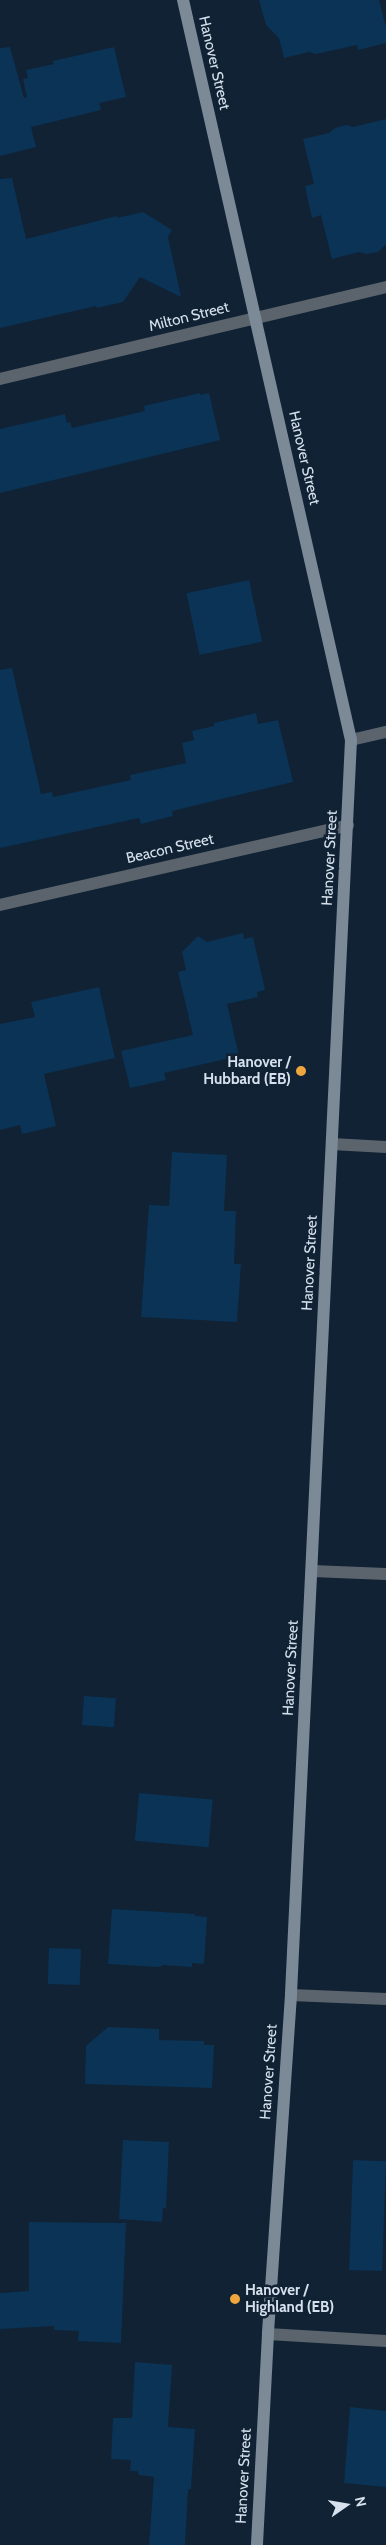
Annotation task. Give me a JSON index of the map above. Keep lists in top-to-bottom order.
{
  "streets": {
    "street": ["Hanover Street", "Milton Street", "Beacon Street"]
  },
  "crossings": [
    ["Hanover Street", "Milton Street"],
    ["Hanover Street", "Beacon Street"]
  ],
  "places": ["Hanover / Hubbard (EB)", "Hanover / Highland (EB)"],
  "north": "right"
}
